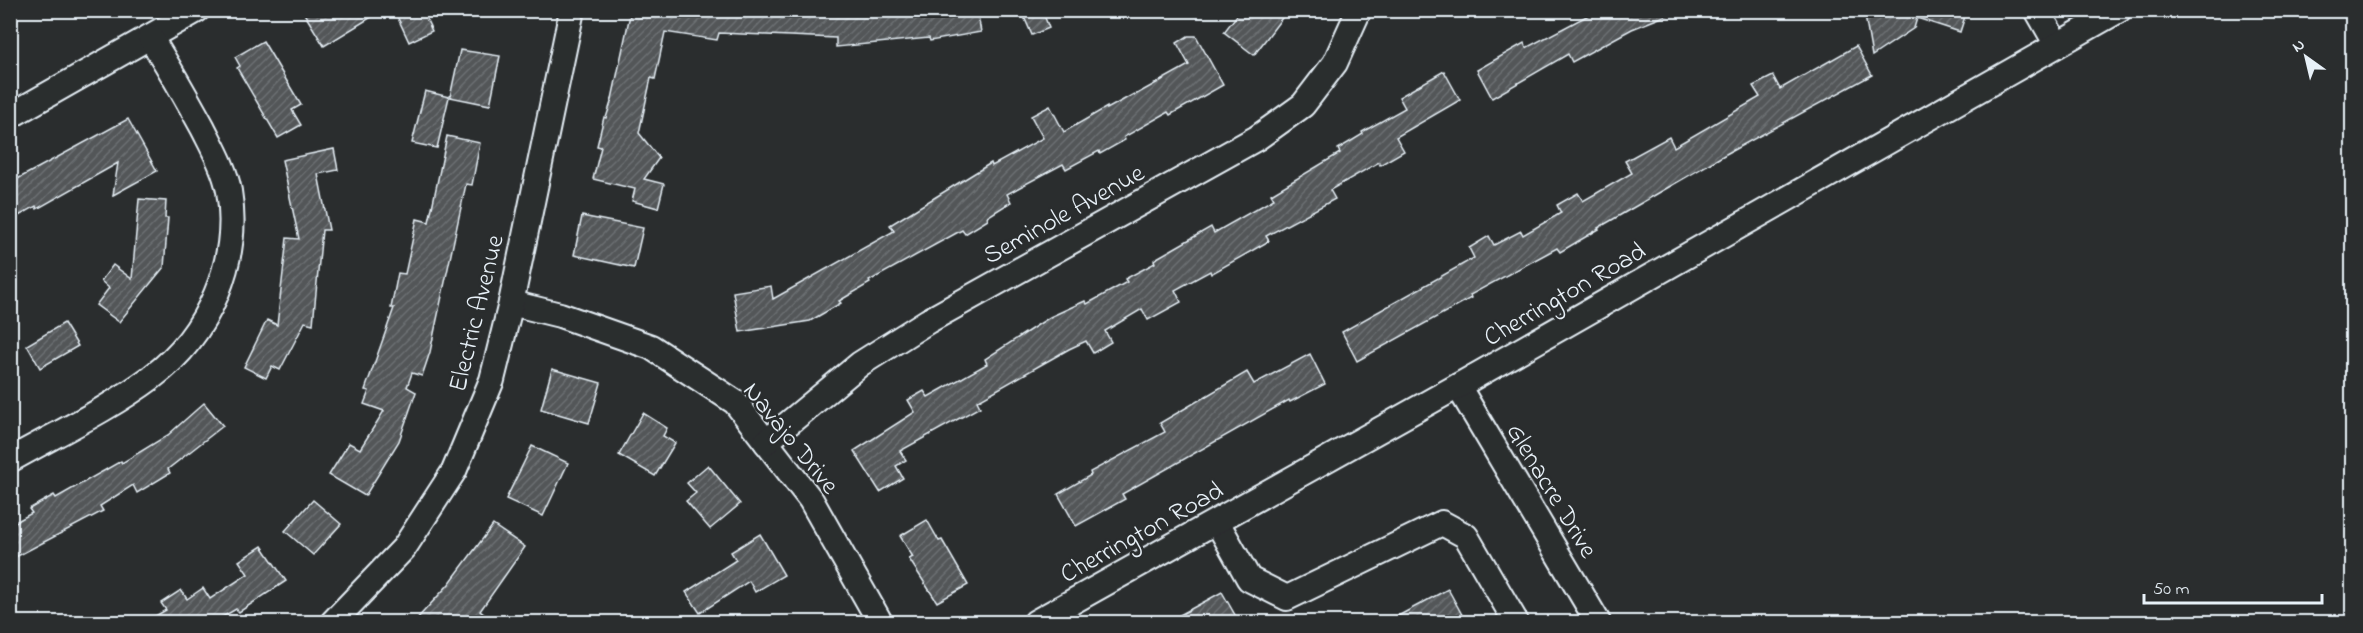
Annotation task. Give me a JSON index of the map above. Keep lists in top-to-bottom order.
{
  "streets": {
    "street": [
      "Seminole Avenue",
      "Cherrington Road",
      "Electric Avenue",
      "Navajo Drive",
      "Glenacre Drive"
    ]
  },
  "crossings": [
    ["Seminole Avenue", "Navajo Drive"],
    ["Cherrington Road", "Glenacre Drive"],
    ["Electric Avenue", "Navajo Drive"]
  ],
  "scale_bar": "50 m",
  "north": "top left"
}
